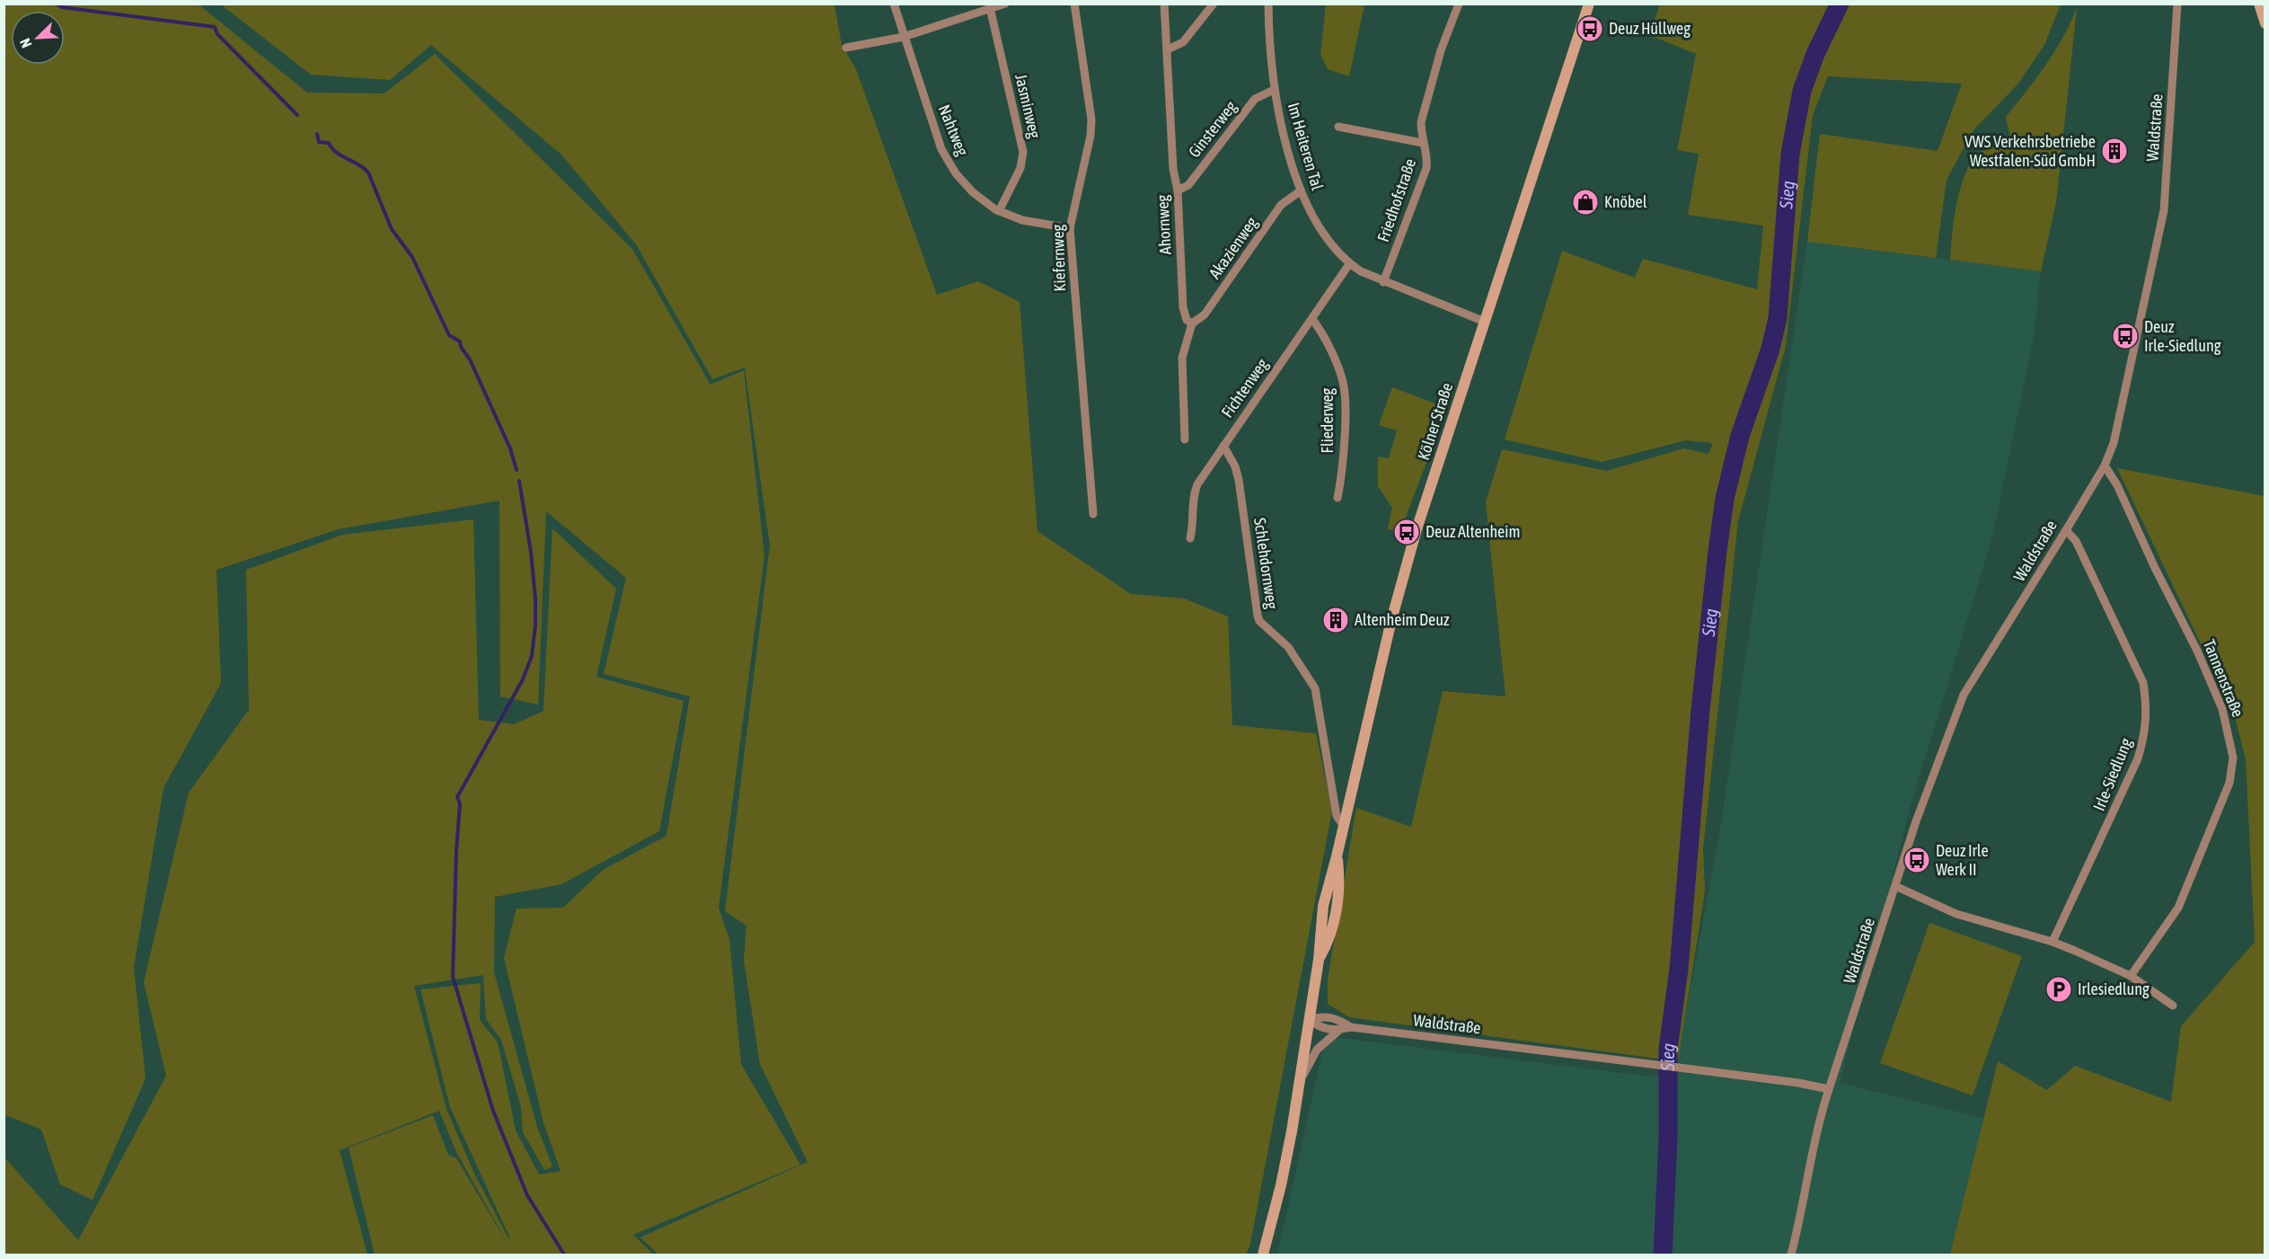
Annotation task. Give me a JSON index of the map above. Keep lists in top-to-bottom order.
{
  "streets": {
    "main road": ["Kölner Straße"],
    "street": [
      "Jasminweg",
      "Waldstraße",
      "Ginsterweg",
      "Nahtweg",
      "Im Heiteren Tal",
      "Friedhofstraße",
      "Ahornweg",
      "Akazienweg",
      "Kiefernweg",
      "Fichtenweg",
      "Fliederweg",
      "Schlehdornweg",
      "Tannenstraße",
      "Irle-Siedlung"
    ]
  },
  "crossings": [
    ["Jasminweg", "Nahtweg"],
    ["Waldstraße", "Kölner Straße"],
    ["Waldstraße", "Tannenstraße"],
    ["Waldstraße", "Irle-Siedlung"],
    ["Ginsterweg", "Im Heiteren Tal"],
    ["Ginsterweg", "Ahornweg"],
    ["Nahtweg", "Kiefernweg"],
    ["Im Heiteren Tal", "Friedhofstraße"],
    ["Im Heiteren Tal", "Akazienweg"],
    ["Im Heiteren Tal", "Fichtenweg"],
    ["Im Heiteren Tal", "Kölner Straße"],
    ["Ahornweg", "Akazienweg"],
    ["Fichtenweg", "Fliederweg"],
    ["Fichtenweg", "Schlehdornweg"],
    ["Kölner Straße", "Schlehdornweg"]
  ],
  "water": ["Sieg"],
  "places": {
    "bus stop": [
      "Deuz Hüllweg",
      "Deuz Irle-Siedlung",
      "Deuz Altenheim",
      "Deuz Irle Werk II"
    ],
    "building": ["VWS Verkehrsbetriebe Westfalen-Süd GmbH", "Altenheim Deuz"],
    "shop": ["Knöbel"],
    "parking": ["Irlesiedlung"]
  },
  "north": "bottom left"
}
